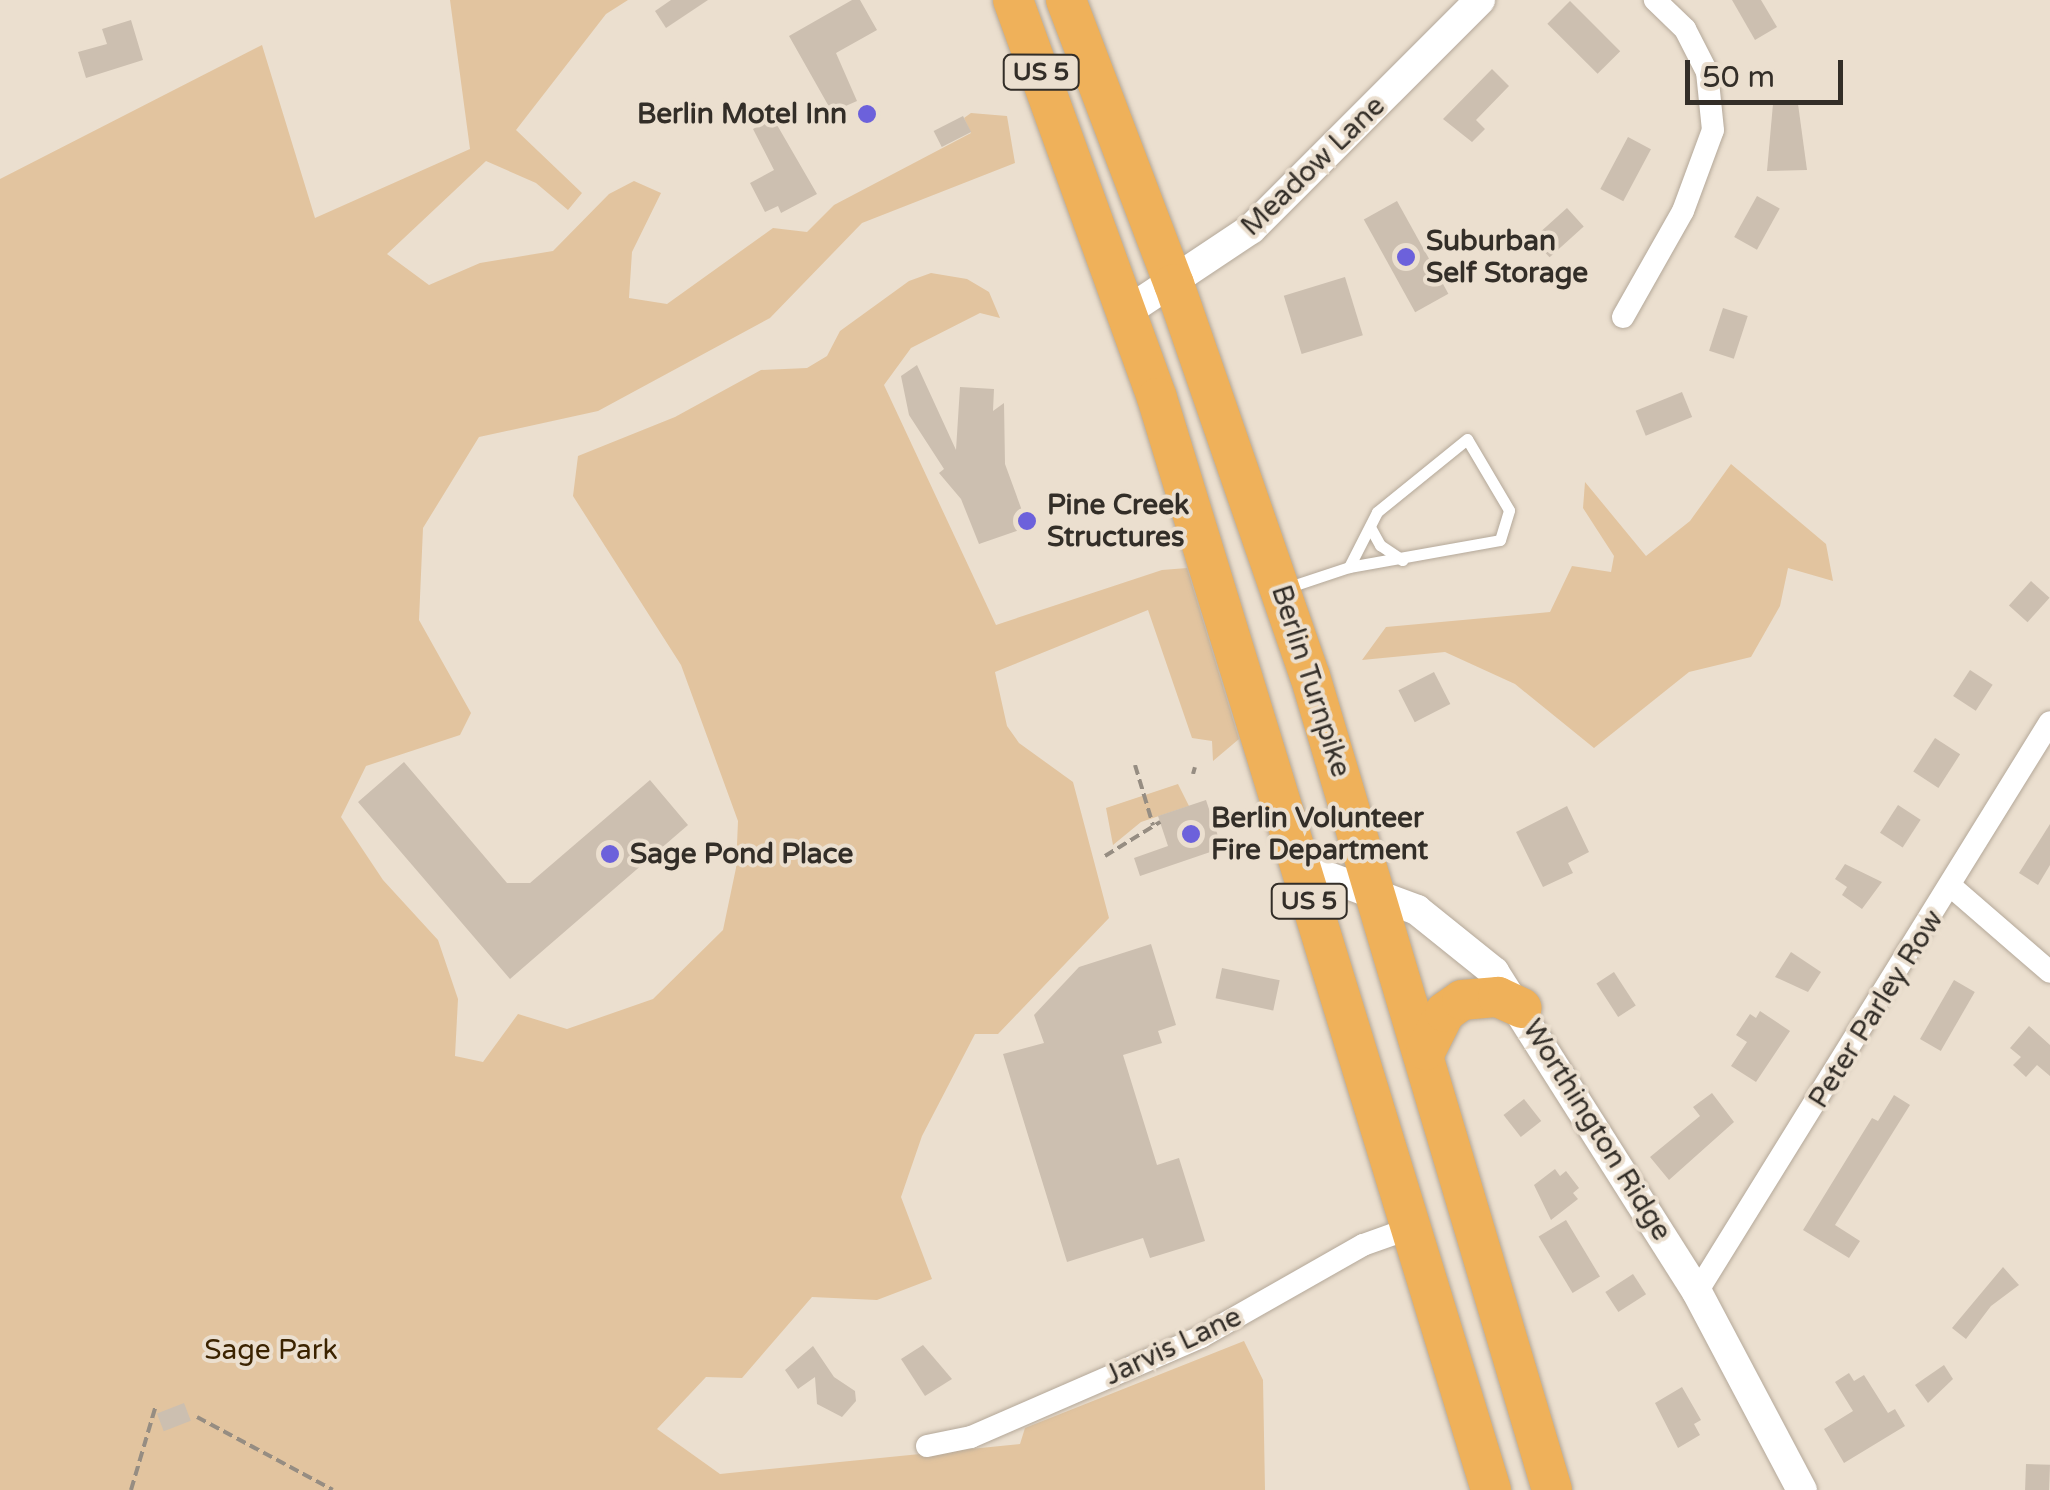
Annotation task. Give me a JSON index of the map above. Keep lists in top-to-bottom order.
{
  "streets": {
    "highway": ["US 5", "Berlin Turnpike"],
    "street": [
      "Meadow Lane",
      "Peter Parley Row",
      "Worthington Ridge",
      "Jarvis Lane"
    ]
  },
  "crossings": [
    ["US 5", "Meadow Lane"],
    ["US 5", "Worthington Ridge"],
    ["US 5", "Jarvis Lane"],
    ["Meadow Lane", "Berlin Turnpike"],
    ["Berlin Turnpike", "Worthington Ridge"],
    ["Peter Parley Row", "Worthington Ridge"]
  ],
  "parks": ["Sage Park"],
  "places": [
    "Berlin Motel Inn",
    "Suburban Self Storage",
    "Pine Creek Structures",
    "Berlin Volunteer Fire Department",
    "Sage Pond Place"
  ],
  "scale_bar": "50 m"
}
